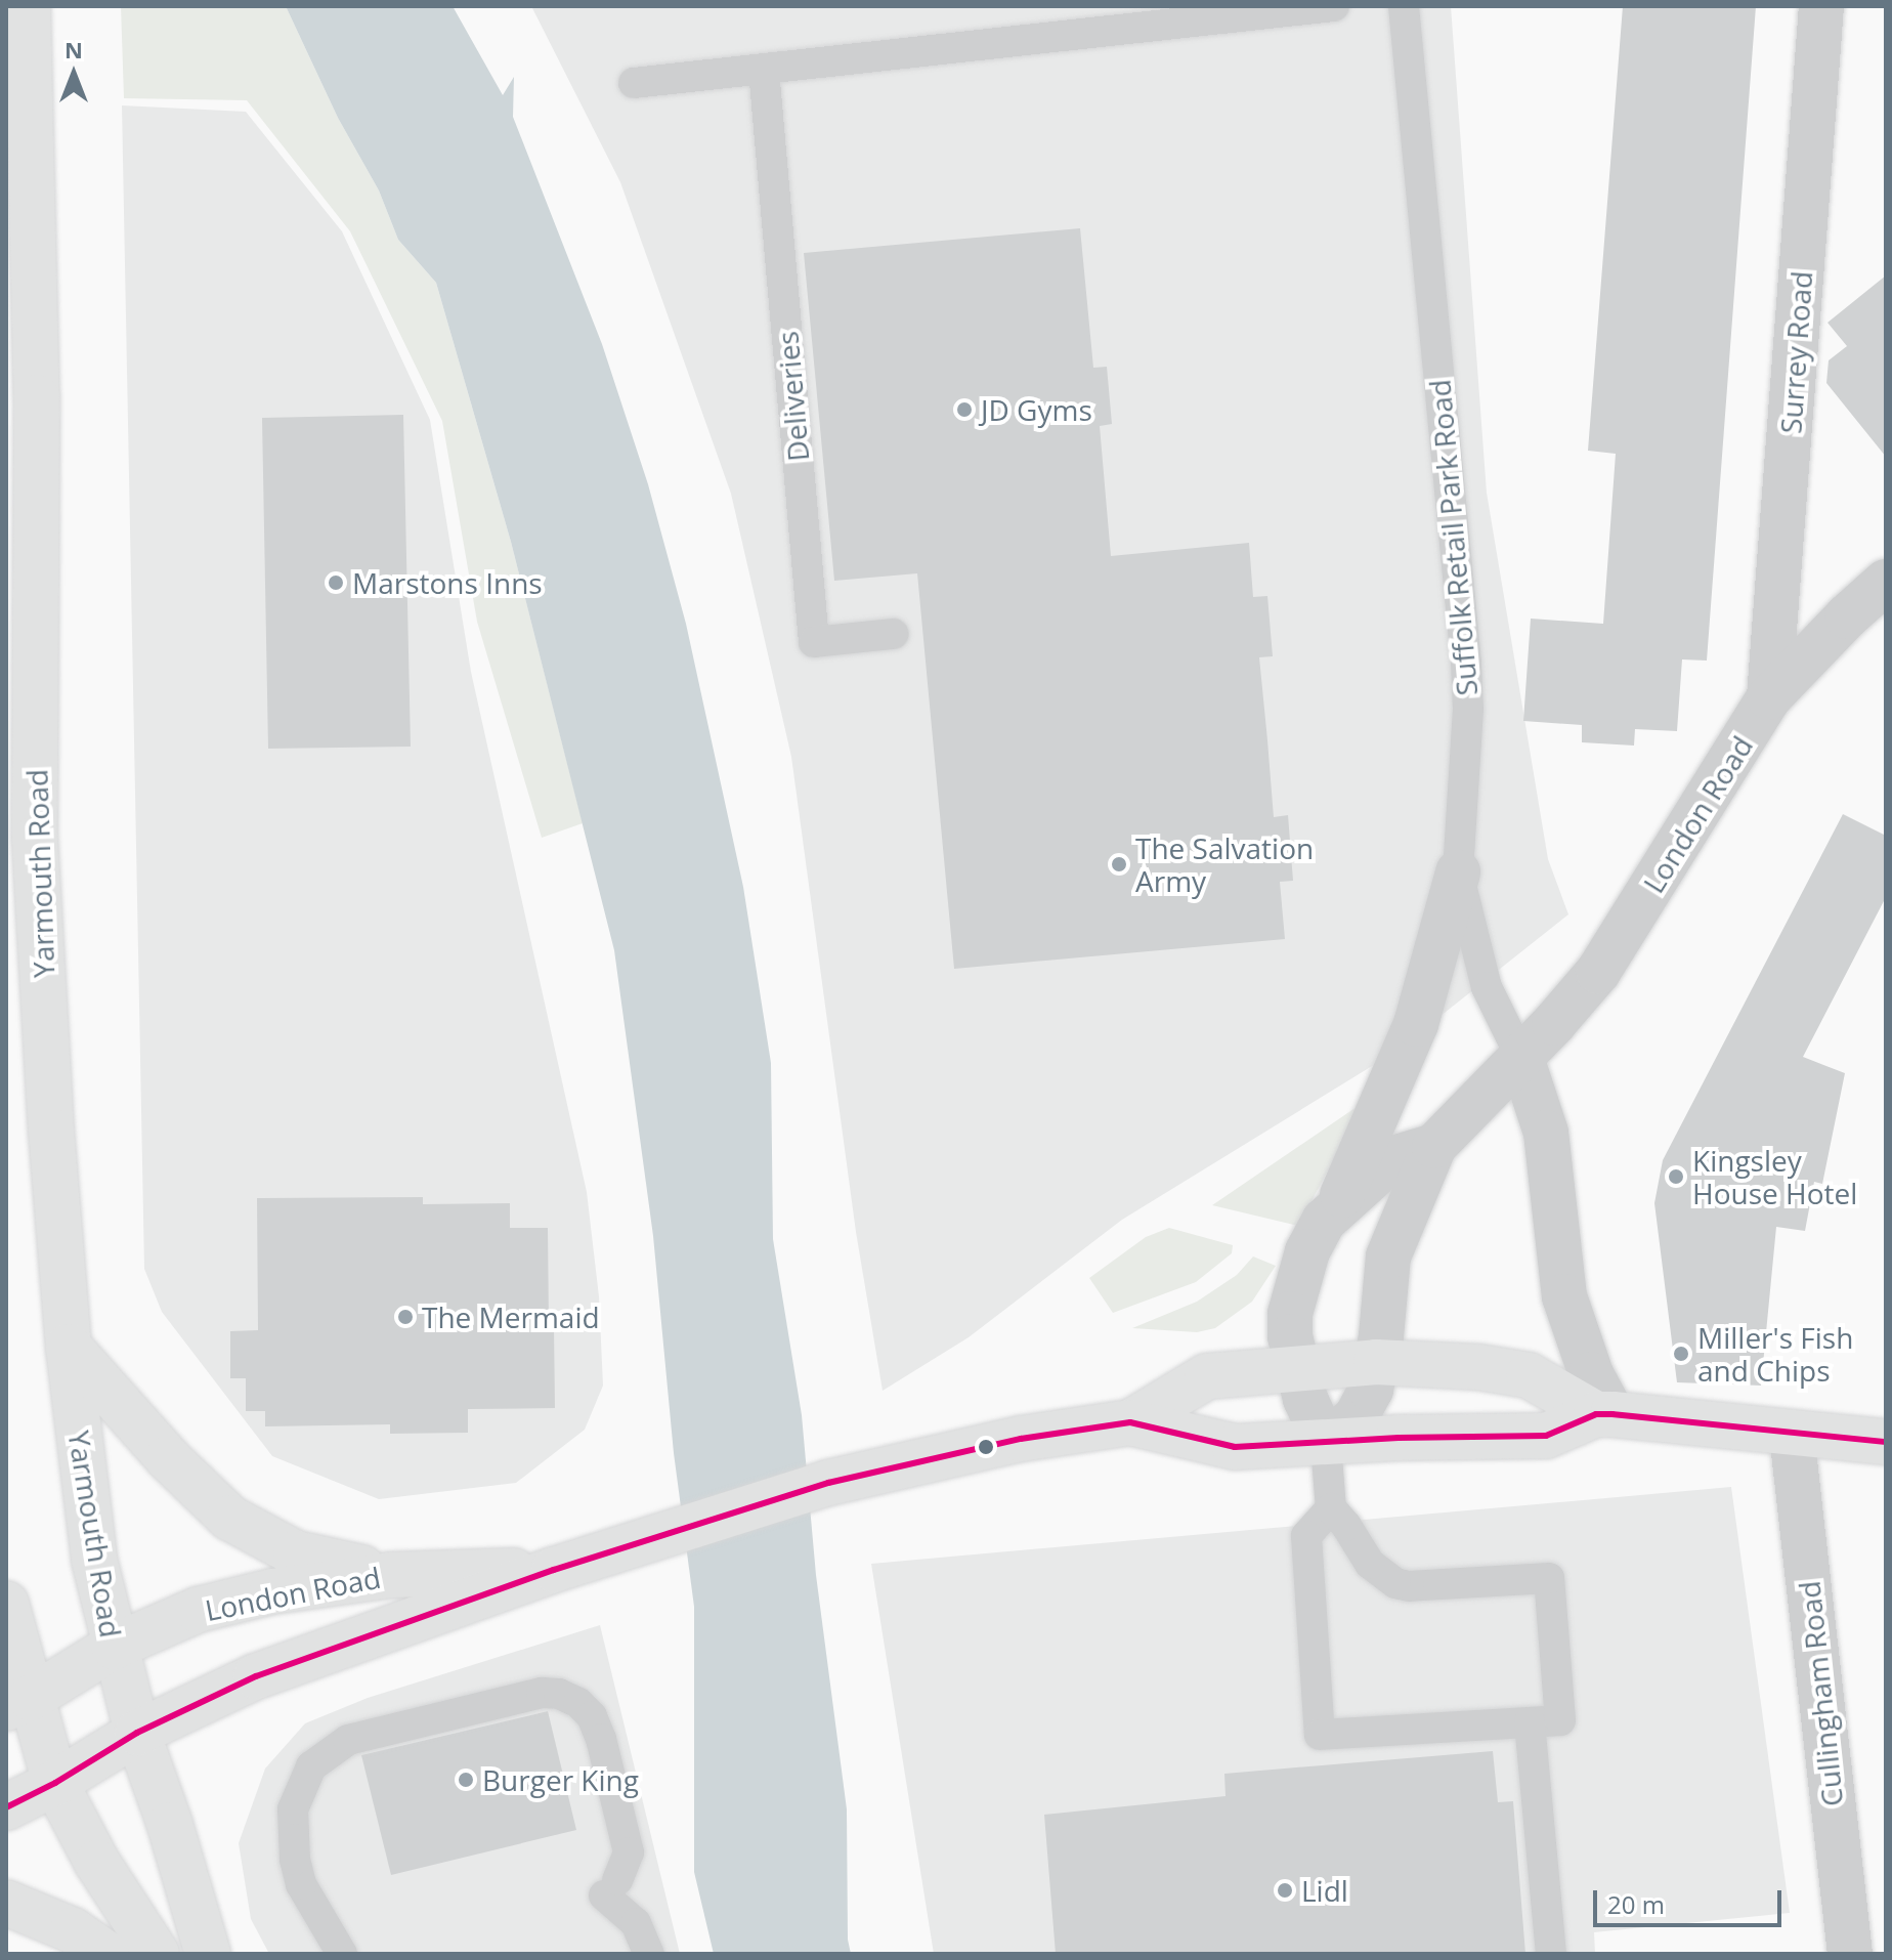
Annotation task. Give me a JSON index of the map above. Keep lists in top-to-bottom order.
{
  "streets": {
    "main road": ["London Road", "Yarmouth Road"],
    "street": ["Surrey Road", "Cullingham Road"],
    "lane": ["Deliveries", "Suffolk Retail Park Road"]
  },
  "crossings": [
    ["Surrey Road", "London Road"],
    ["Suffolk Retail Park Road", "London Road"],
    ["London Road", "Yarmouth Road"]
  ],
  "places": [
    "JD Gyms",
    "Marstons Inns",
    "The Salvation Army",
    "Kingsley House Hotel",
    "The Mermaid",
    "Miller's Fish and Chips",
    "Burger King",
    "Lidl"
  ],
  "scale_bar": "20 m",
  "north": "top"
}
